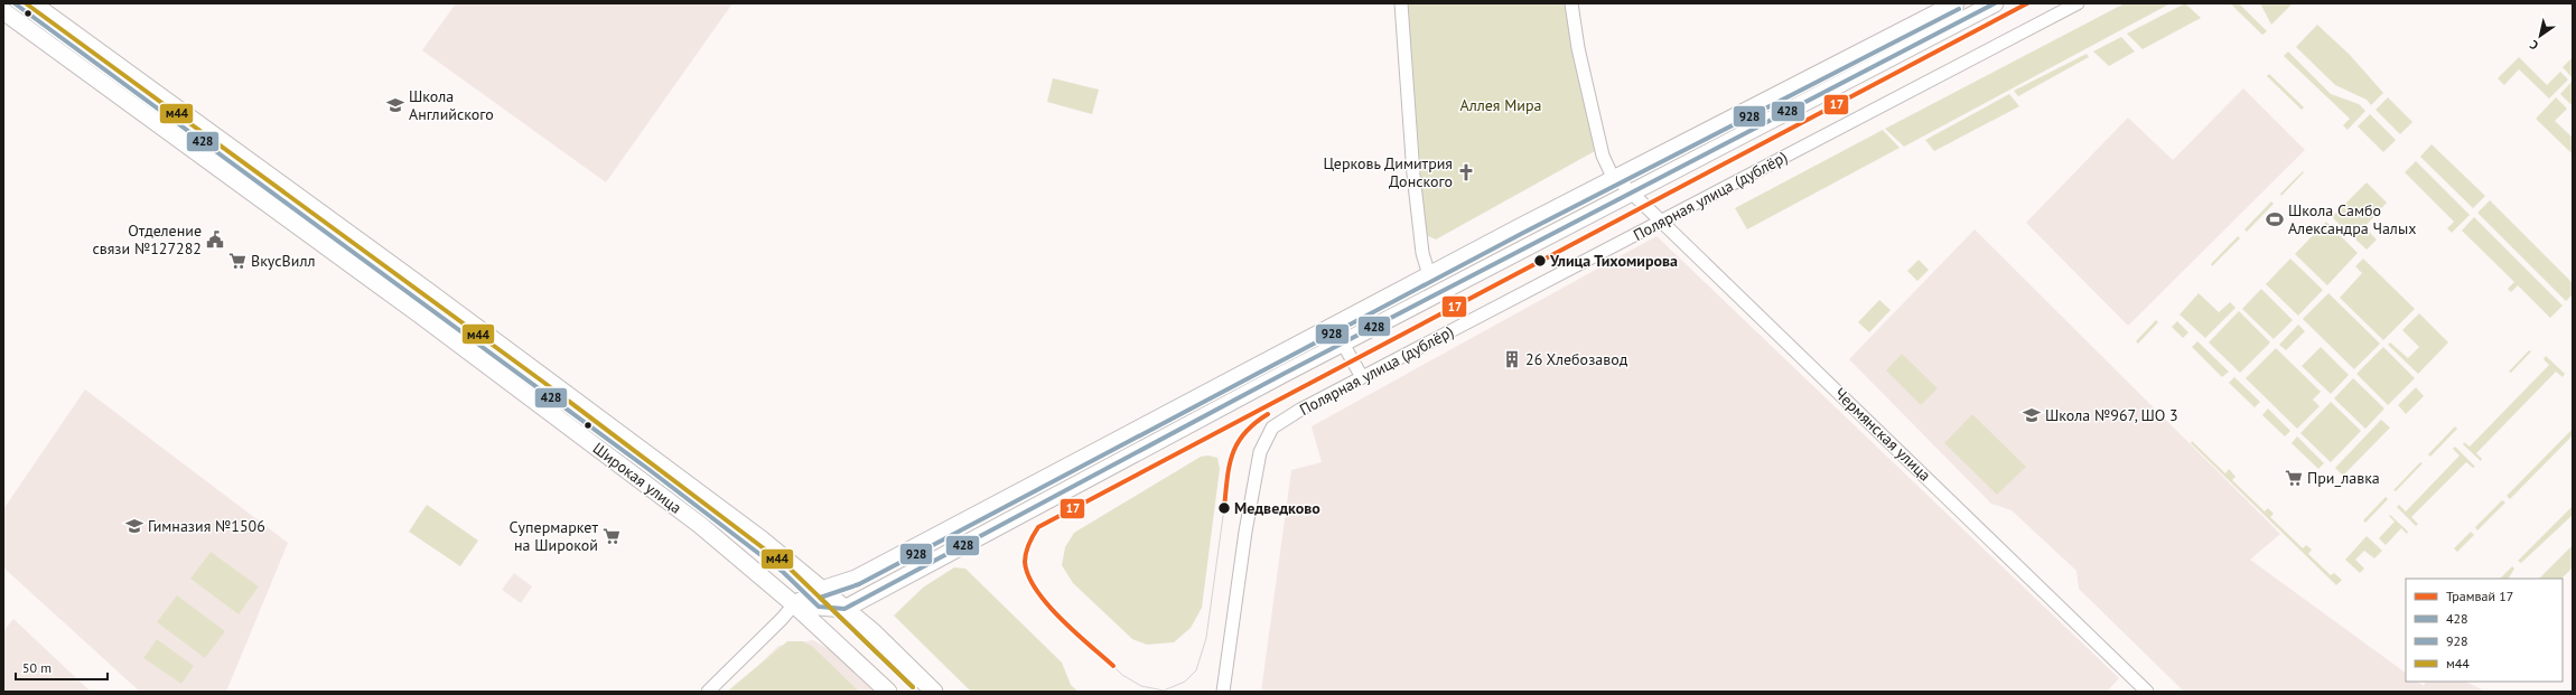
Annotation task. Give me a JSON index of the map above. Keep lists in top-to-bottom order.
{
  "streets": {
    "main road": ["Широкая улица"],
    "street": ["Полярная улица (дублёр)", "Чермянская улица"]
  },
  "crossings": [
    ["Полярная улица (дублёр)", "Чермянская улица"]
  ],
  "parks": ["Аллея Мира"],
  "places": {
    "school or university": ["Школа Английского", "Школа №967, ШО 3", "Гимназия №1506"],
    "church": ["Церковь Димитрия Донского"],
    "sports": ["Школа Самбо Александра Чалых"],
    "public building": ["Отделение связи №127282"],
    "supermarket": ["ВкусВилл", "При_лавка", "Супермаркет на Широкой"],
    "other": ["Улица Тихомирова", "Медведково"],
    "building": ["26 Хлебозавод"]
  },
  "lines": [
    "tram line 17",
    "transit line 428",
    "transit line м44",
    "transit line 928"
  ],
  "legend": [
    "Трамвай 17",
    "428",
    "928",
    "м44"
  ],
  "scale_bar": "50 m",
  "north": "bottom left"
}
